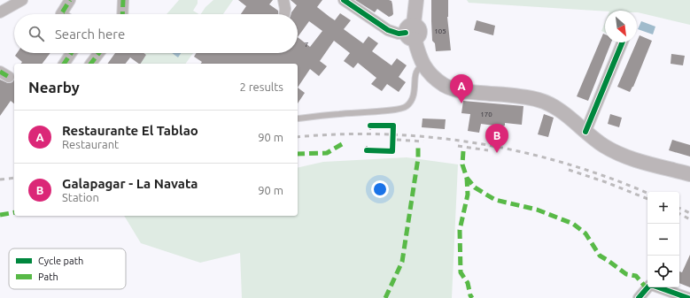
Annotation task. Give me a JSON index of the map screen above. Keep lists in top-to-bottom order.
{
  "house_numbers": ["105", "7", "170"],
  "legend": ["Cycle path", "Path"],
  "north": "bottom right",
  "page": {
    "search": "Search here",
    "heading": ["Nearby", "2 results"],
    "pins": ["A", "B"],
    "list": [
      {
        "mark": "A",
        "name": "Restaurante El Tablao",
        "note": "Restaurant",
        "value": "90 m"
      },
      {
        "mark": "B",
        "name": "Galapagar - La Navata",
        "note": "Station",
        "value": "90 m"
      }
    ],
    "map_buttons": ["+", "−"]
  }
}
